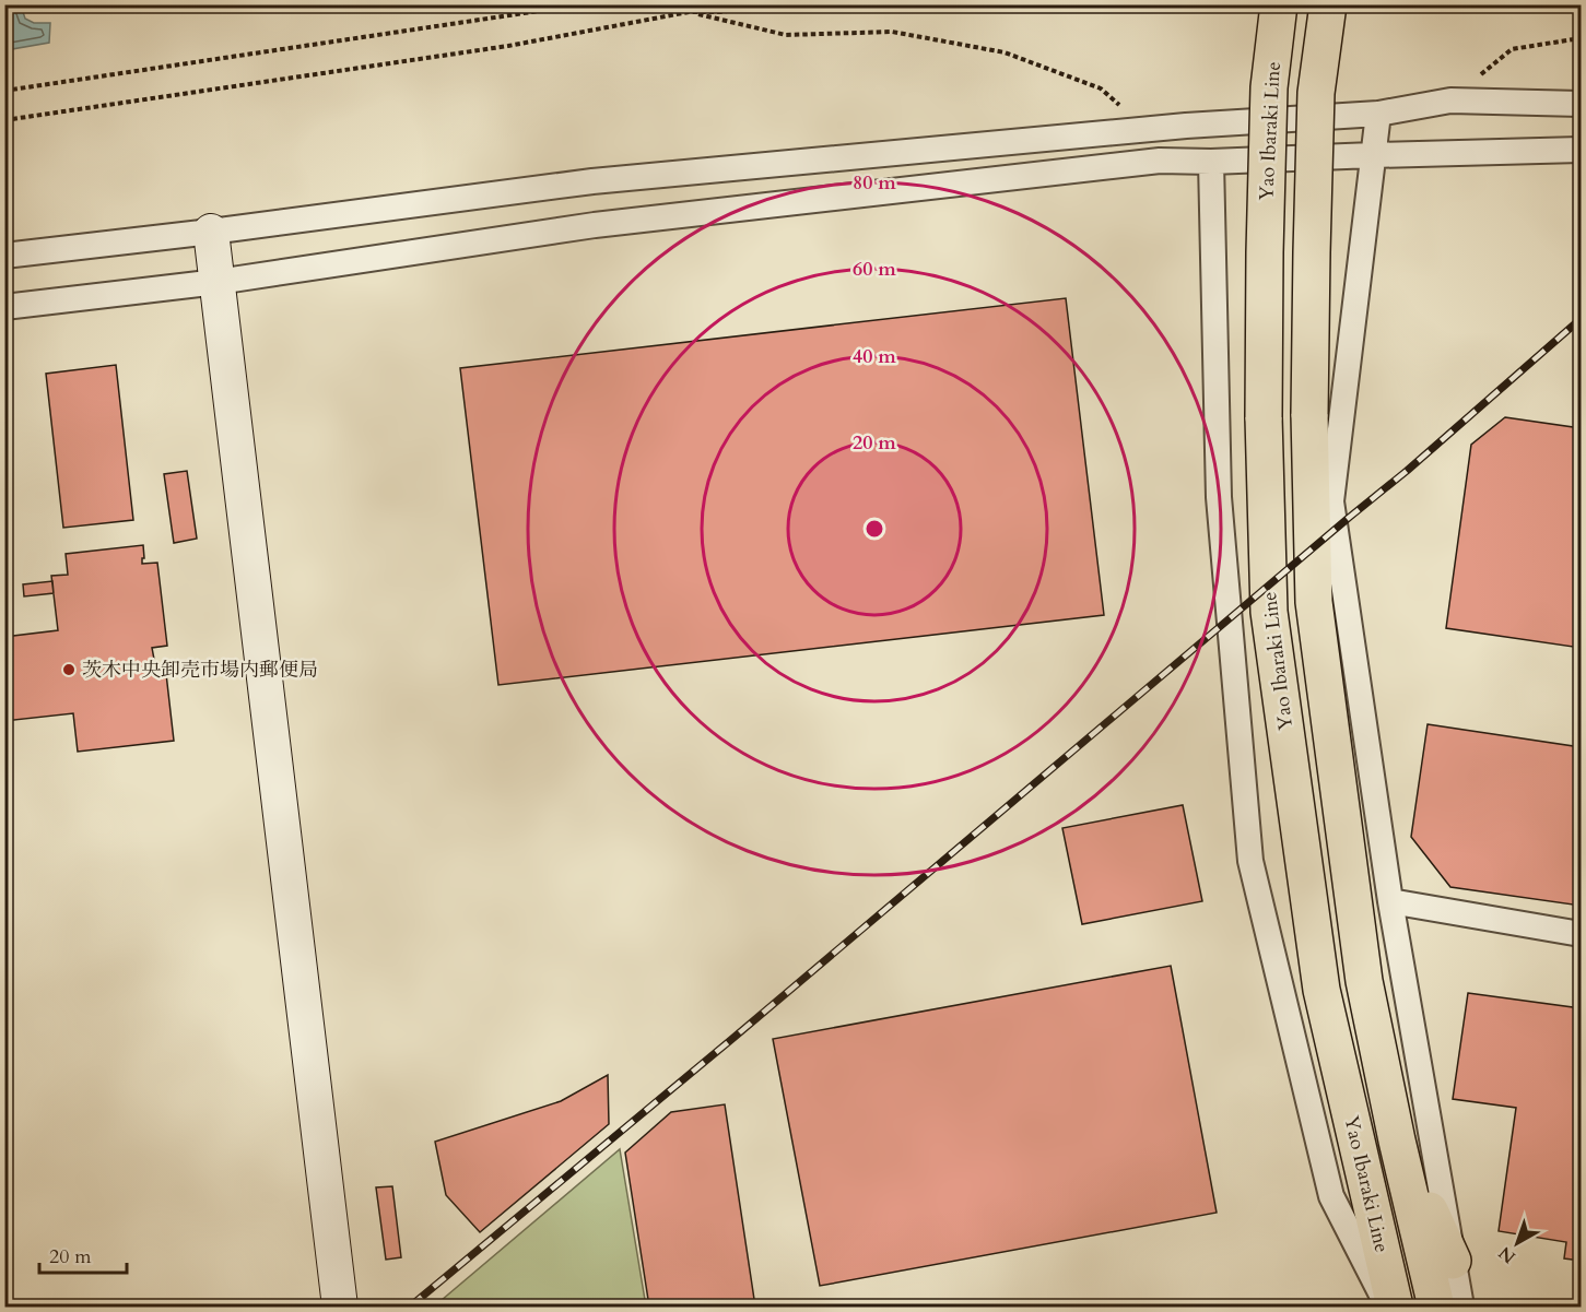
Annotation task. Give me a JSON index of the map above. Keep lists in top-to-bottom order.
{
  "streets": {
    "main road": ["Yao Ibaraki Line"]
  },
  "places": ["茨木中央卸売市場内郵便局"],
  "scale_bar": "20 m",
  "north": "bottom left",
  "rings": [
    "80 m",
    "60 m",
    "40 m",
    "20 m"
  ]
}
